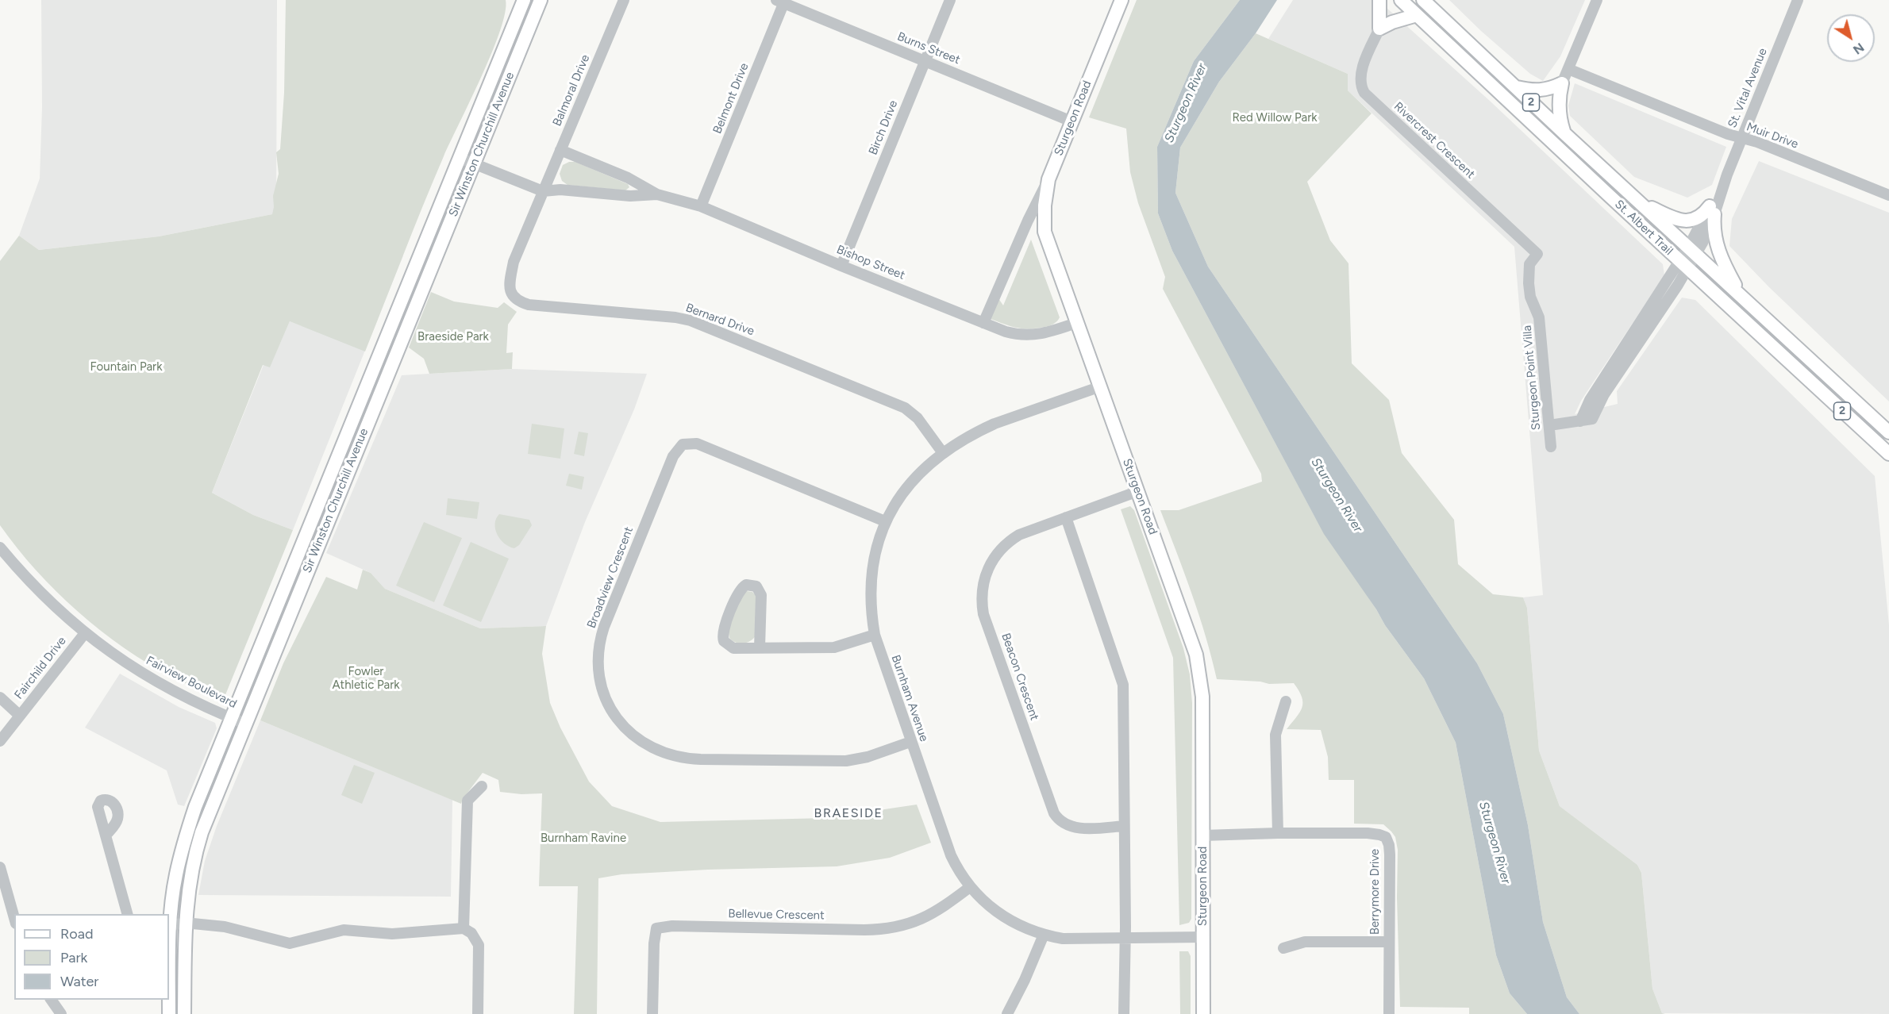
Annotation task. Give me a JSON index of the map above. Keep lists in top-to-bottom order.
{
  "streets": {
    "main road": [
      "2",
      "Sturgeon Road",
      "Sir Winston Churchill Avenue",
      "St. Albert Trail"
    ],
    "street": [
      "Burns Street",
      "St. Vital Avenue",
      "Balmoral Drive",
      "Belmont Drive",
      "Birch Drive",
      "Muir Drive",
      "Rivercrest Crescent",
      "Bishop Street",
      "Bernard Drive",
      "Sturgeon Point Villa",
      "Broadview Crescent",
      "Fairchild Drive",
      "Beacon Crescent",
      "Fairview Boulevard",
      "Burnham Avenue",
      "Berrymore Drive",
      "Bellevue Crescent"
    ]
  },
  "crossings": [
    ["Burns Street", "Belmont Drive"],
    ["Burns Street", "Sturgeon Road"],
    ["Burns Street", "Birch Drive"],
    ["St. Vital Avenue", "Muir Drive"],
    ["St. Vital Avenue", "St. Albert Trail"],
    ["Balmoral Drive", "Bishop Street"],
    ["Balmoral Drive", "Bernard Drive"],
    ["Belmont Drive", "Bishop Street"],
    ["Sturgeon Road", "Bishop Street"],
    ["Sturgeon Road", "Beacon Crescent"],
    ["Sturgeon Road", "Burnham Avenue"],
    ["Sturgeon Road", "Berrymore Drive"],
    ["Birch Drive", "Bishop Street"],
    ["Rivercrest Crescent", "Sturgeon Point Villa"],
    ["Sir Winston Churchill Avenue", "Bishop Street"],
    ["Sir Winston Churchill Avenue", "Fairview Boulevard"],
    ["Bishop Street", "Bernard Drive"],
    ["Bernard Drive", "Burnham Avenue"],
    ["Broadview Crescent", "Burnham Avenue"],
    ["Fairchild Drive", "Fairview Boulevard"],
    ["Burnham Avenue", "Bellevue Crescent"]
  ],
  "districts": ["BRAESIDE"],
  "water": ["Sturgeon River"],
  "parks": [
    "Red Willow Park",
    "Braeside Park",
    "Fountain Park",
    "Fowler Athletic Park",
    "Burnham Ravine"
  ],
  "legend": ["Road", "Park", "Water"],
  "north": "bottom right"
}
